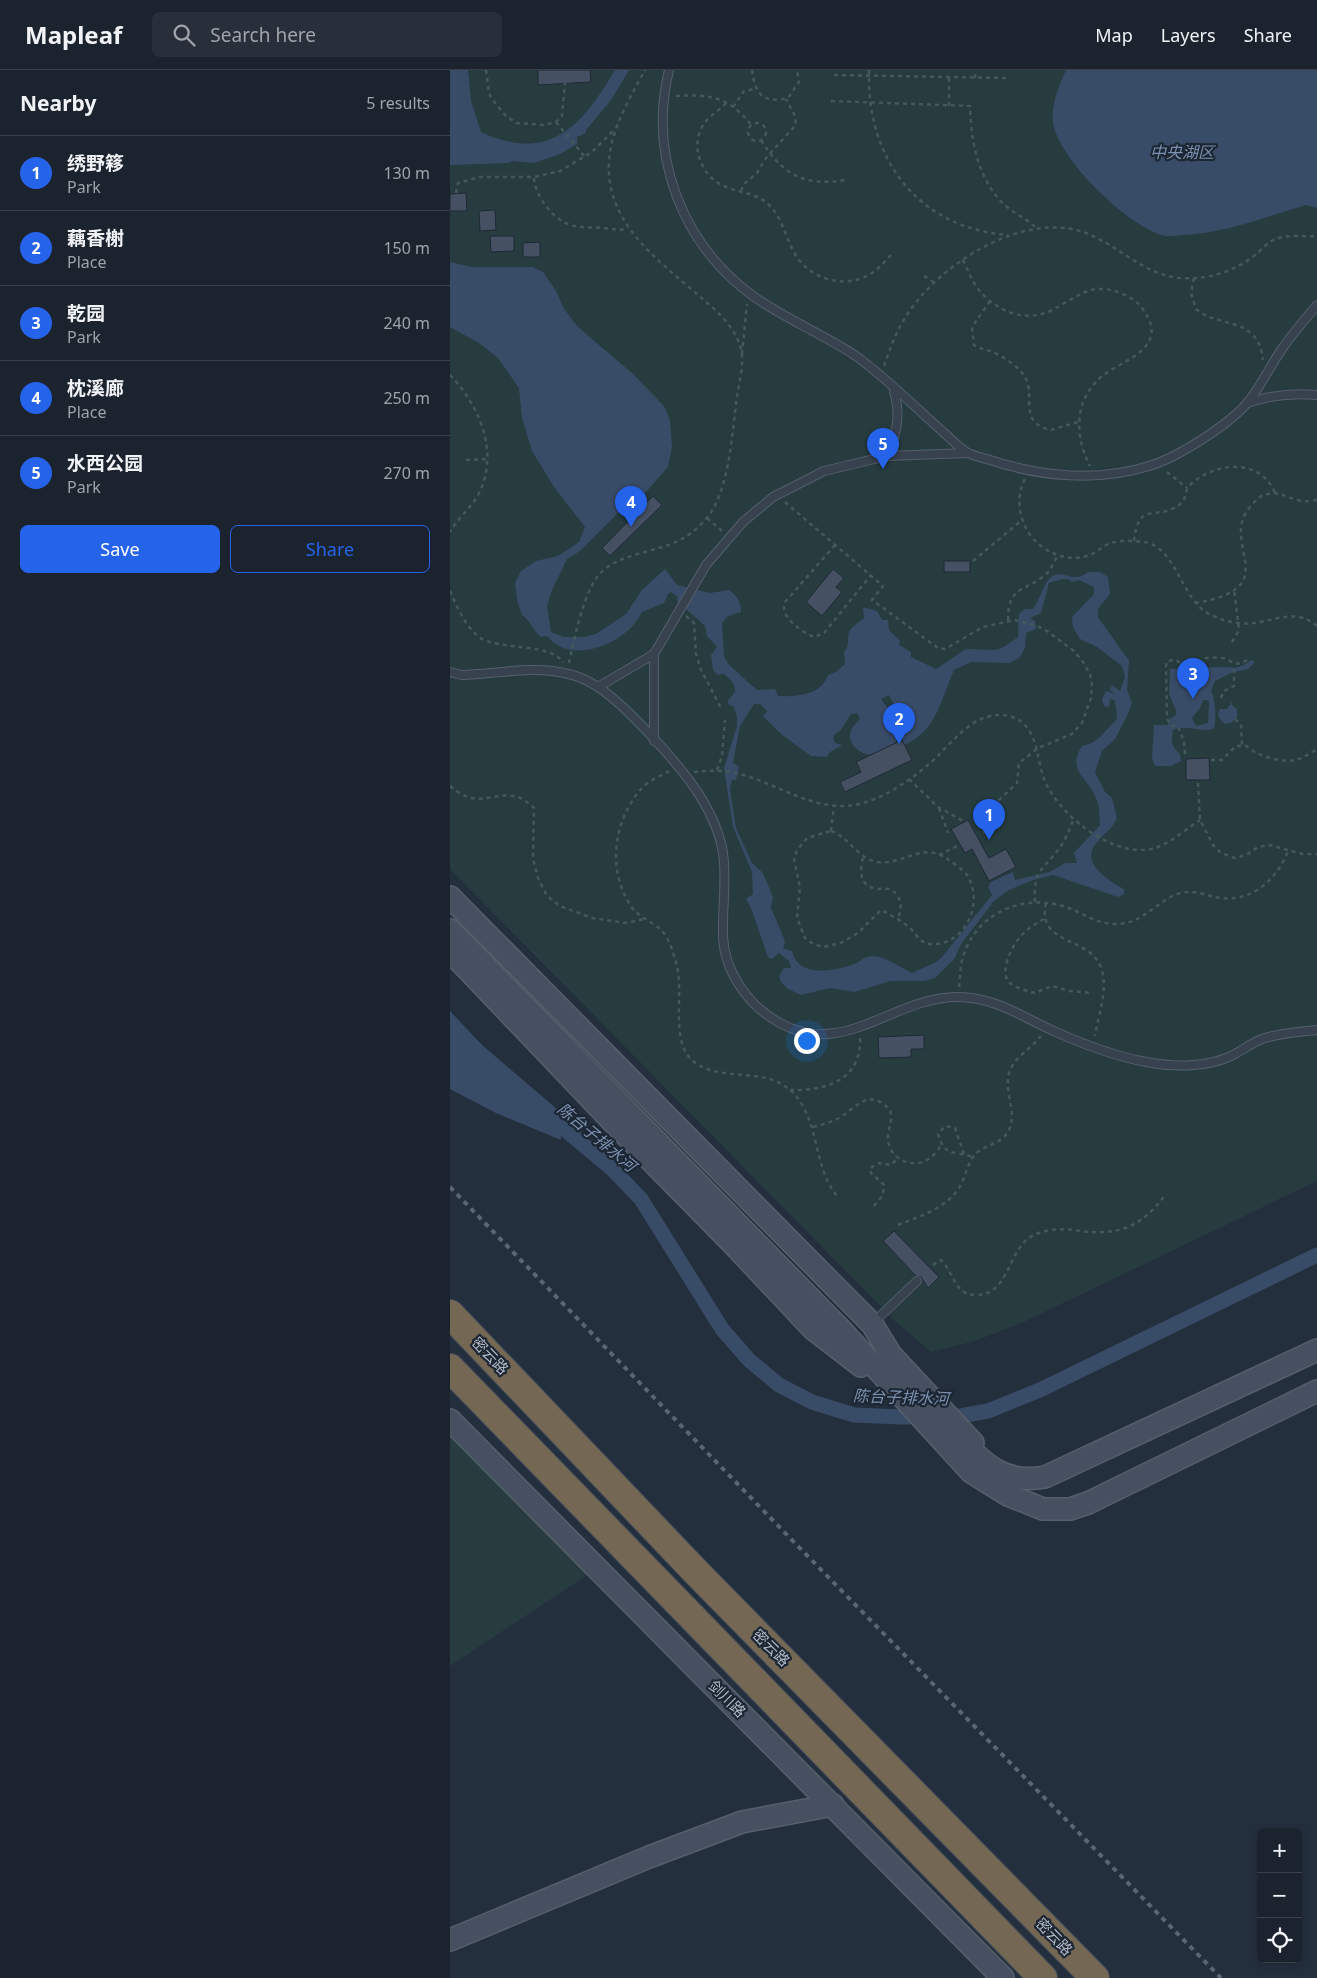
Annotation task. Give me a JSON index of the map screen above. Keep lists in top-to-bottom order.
{
  "streets": {
    "highway": ["密云路"],
    "street": ["剑川路"]
  },
  "water": ["中央湖区", "陈台子排水河"],
  "page": {
    "header": "Mapleaf",
    "search": "Search here",
    "nav": ["Map", "Layers", "Share"],
    "heading": ["Nearby", "5 results"],
    "list": [
      {
        "mark": "1",
        "name": "绣野簃",
        "note": "Park",
        "value": "130 m"
      },
      {
        "mark": "2",
        "name": "藕香榭",
        "note": "Place",
        "value": "150 m"
      },
      {
        "mark": "3",
        "name": "乾园",
        "note": "Park",
        "value": "240 m"
      },
      {
        "mark": "4",
        "name": "枕溪廊",
        "note": "Place",
        "value": "250 m"
      },
      {
        "mark": "5",
        "name": "水西公园",
        "note": "Park",
        "value": "270 m"
      }
    ],
    "pins": [
      "5",
      "4",
      "3",
      "2",
      "1"
    ],
    "buttons": ["Save", "Share"],
    "map_buttons": ["+", "−"]
  }
}
